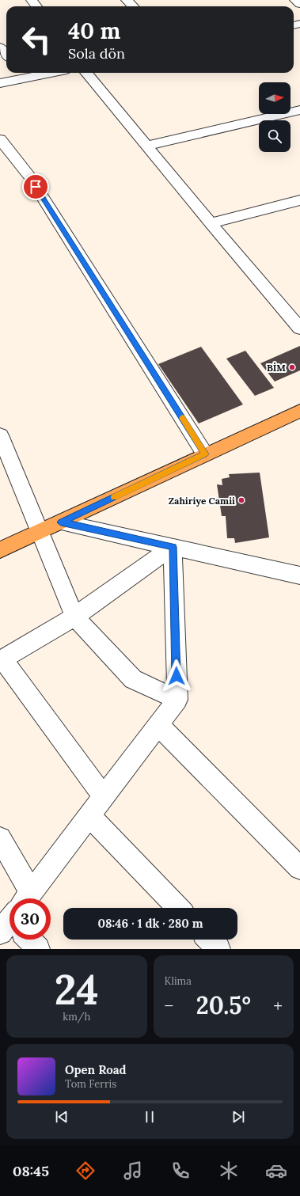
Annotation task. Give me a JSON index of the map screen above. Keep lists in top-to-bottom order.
{
  "places": ["BİM", "Zahiriye Camii"],
  "north": "right",
  "page": {
    "turn": ["40 m", "Sola dön"],
    "limit": "30",
    "trip": "08:46 · 1 dk · 280 m",
    "tile": [
      ["24", "km/h"],
      "Klima"
    ],
    "heat": ["−", "20.5°", "+"],
    "song": ["Open Road", "Tom Ferris"],
    "tabs": "08:45"
  }
}
